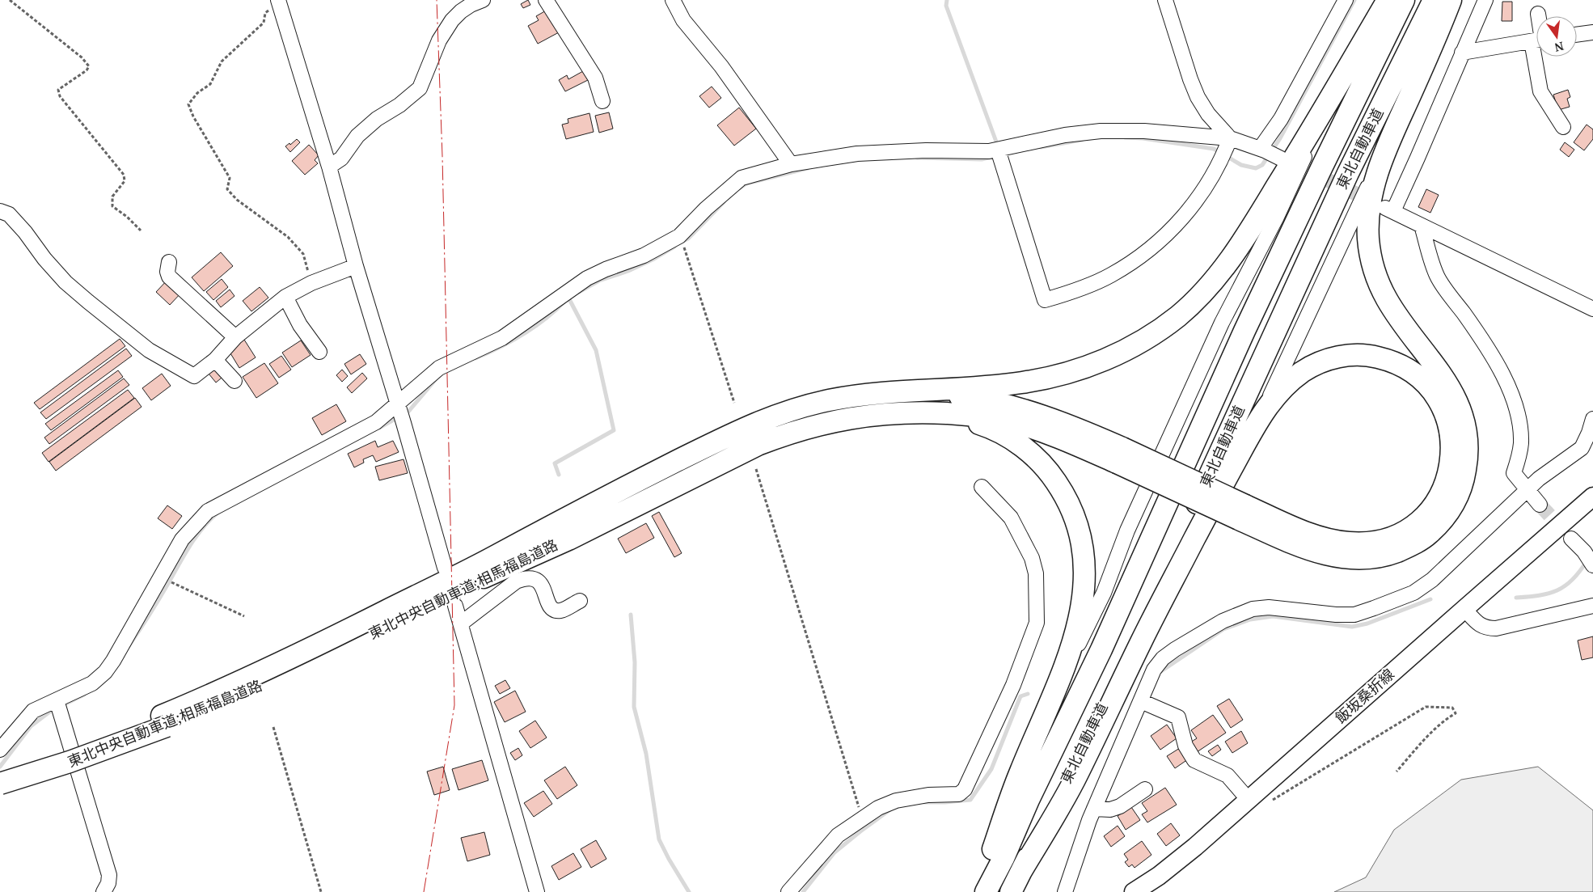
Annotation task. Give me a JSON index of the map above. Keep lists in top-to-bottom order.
{
  "streets": {
    "highway": ["東北自動車道", "東北中央自動車道;相馬福島道路"],
    "main road": ["飯坂桑折線"]
  },
  "north": "bottom"
}
